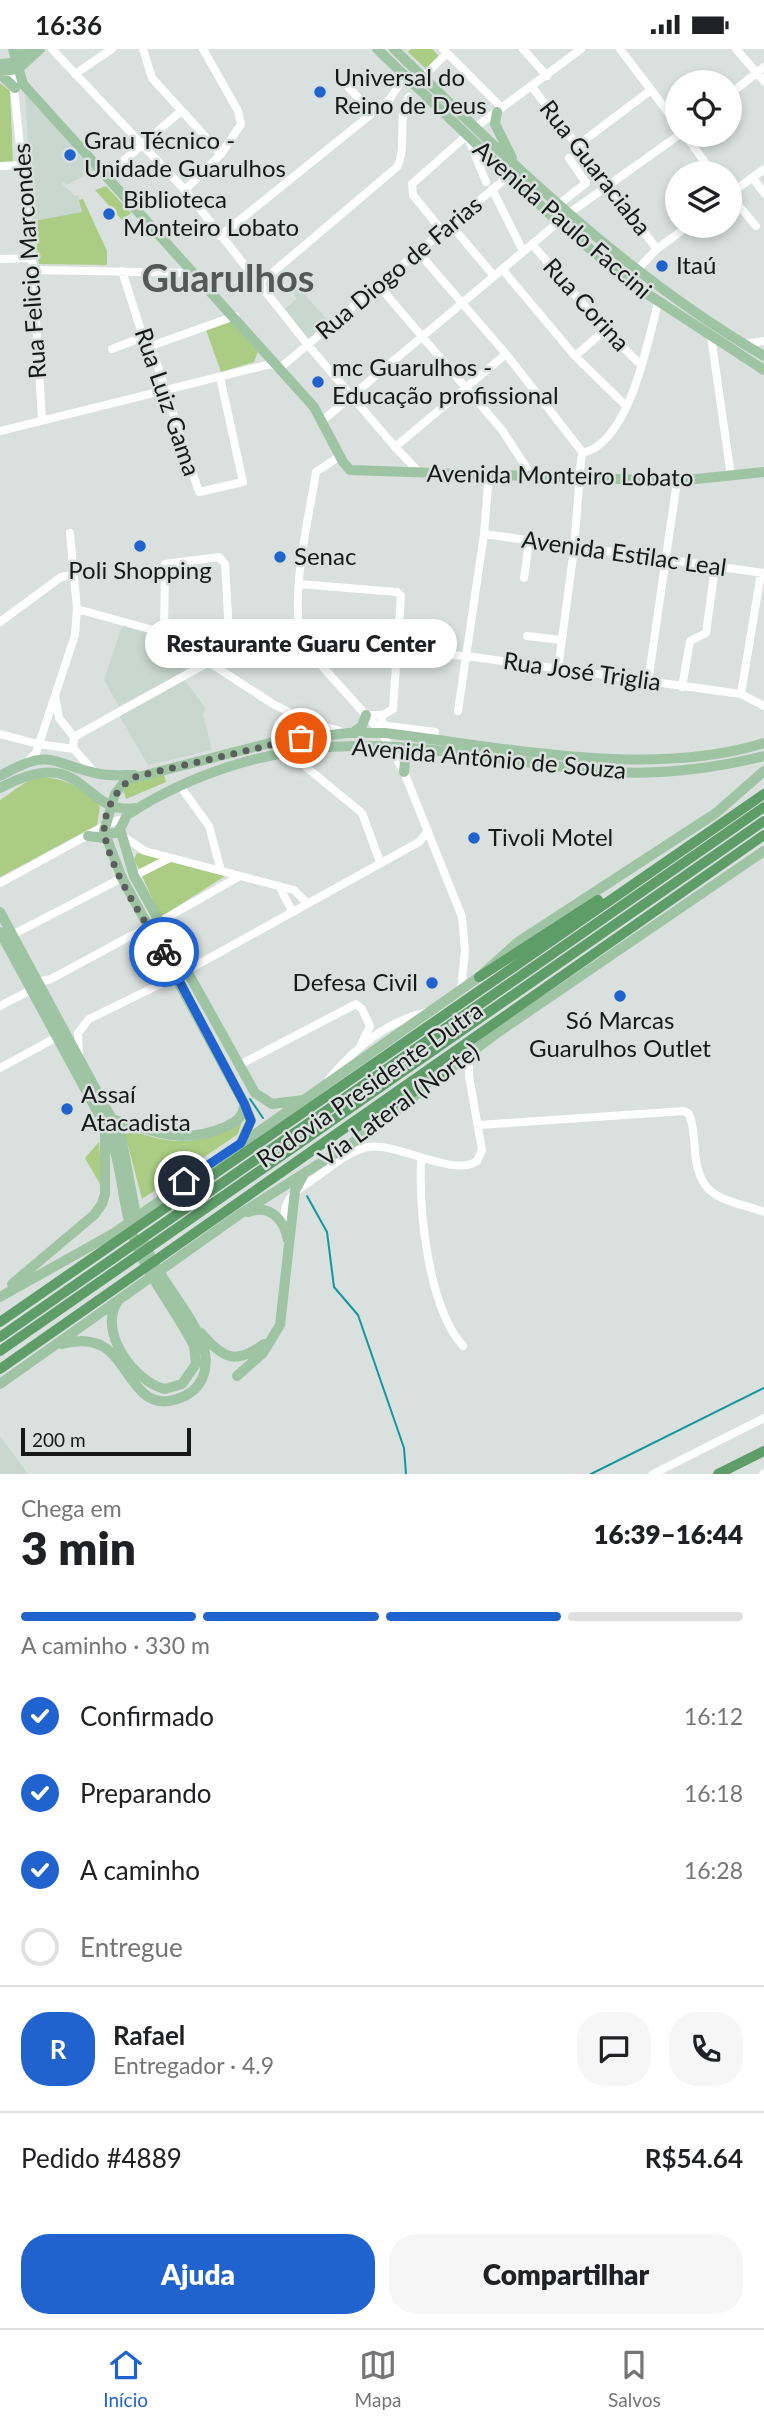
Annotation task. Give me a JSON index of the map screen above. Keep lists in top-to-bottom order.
{
  "streets": {
    "highway": ["Rodovia Presidente Dutra"],
    "main road": [
      "Avenida Paulo Faccini",
      "Avenida Monteiro Lobato",
      "Avenida Antônio de Souza",
      "Via Lateral (Norte)"
    ],
    "street": [
      "Rua Guaraciaba",
      "Rua Felicio Marcondes",
      "Rua Diogo de Farias",
      "Rua Corina",
      "Rua Luiz Gama",
      "Avenida Estilac Leal",
      "Rua José Triglia"
    ]
  },
  "crossings": [
    ["Avenida Paulo Faccini", "Rua Diogo de Farias"]
  ],
  "districts": ["Guarulhos"],
  "places": [
    "Universal do Reino de Deus",
    "Grau Técnico - Unidade Guarulhos",
    "Biblioteca Monteiro Lobato",
    "Itaú",
    "mc Guarulhos - Educação profissional",
    "Poli Shopping",
    "Senac",
    "Restaurante Guaru Center",
    "Tivoli Motel",
    "Defesa Civil",
    "Só Marcas Guarulhos Outlet",
    "Assaí Atacadista"
  ],
  "scale_bar": "200 m",
  "page": {
    "status": "16:36",
    "bubble": "Restaurante Guaru Center",
    "scale": "200 m",
    "heading": ["3 min", "Chega em", "16:39–16:44"],
    "panel": [
      "Rafael",
      "Entregador · 4.9",
      "Pedido #4889",
      "R$54.64"
    ],
    "bar": "A caminho · 330 m",
    "list": [
      ["Confirmado", "16:12"],
      ["Preparando", "16:18"],
      ["A caminho", "16:28"],
      "Entregue"
    ],
    "round": "R",
    "buttons": ["Ajuda", "Compartilhar"],
    "tabs": ["Início", "Mapa", "Salvos"]
  }
}
